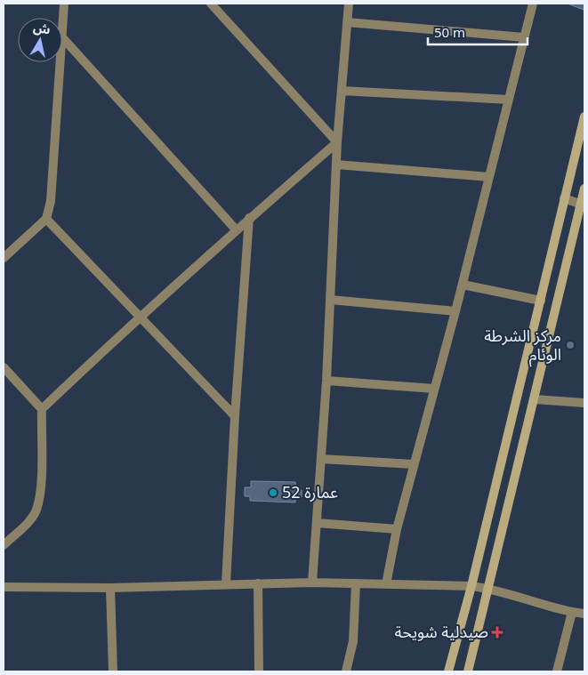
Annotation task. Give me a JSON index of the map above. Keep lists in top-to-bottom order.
{
  "places": {
    "other": ["مركز الشرطة الوئام", "عمارة 52"],
    "health": ["صيدلية شويحة"]
  },
  "scale_bar": "50 m",
  "north": "top"
}
